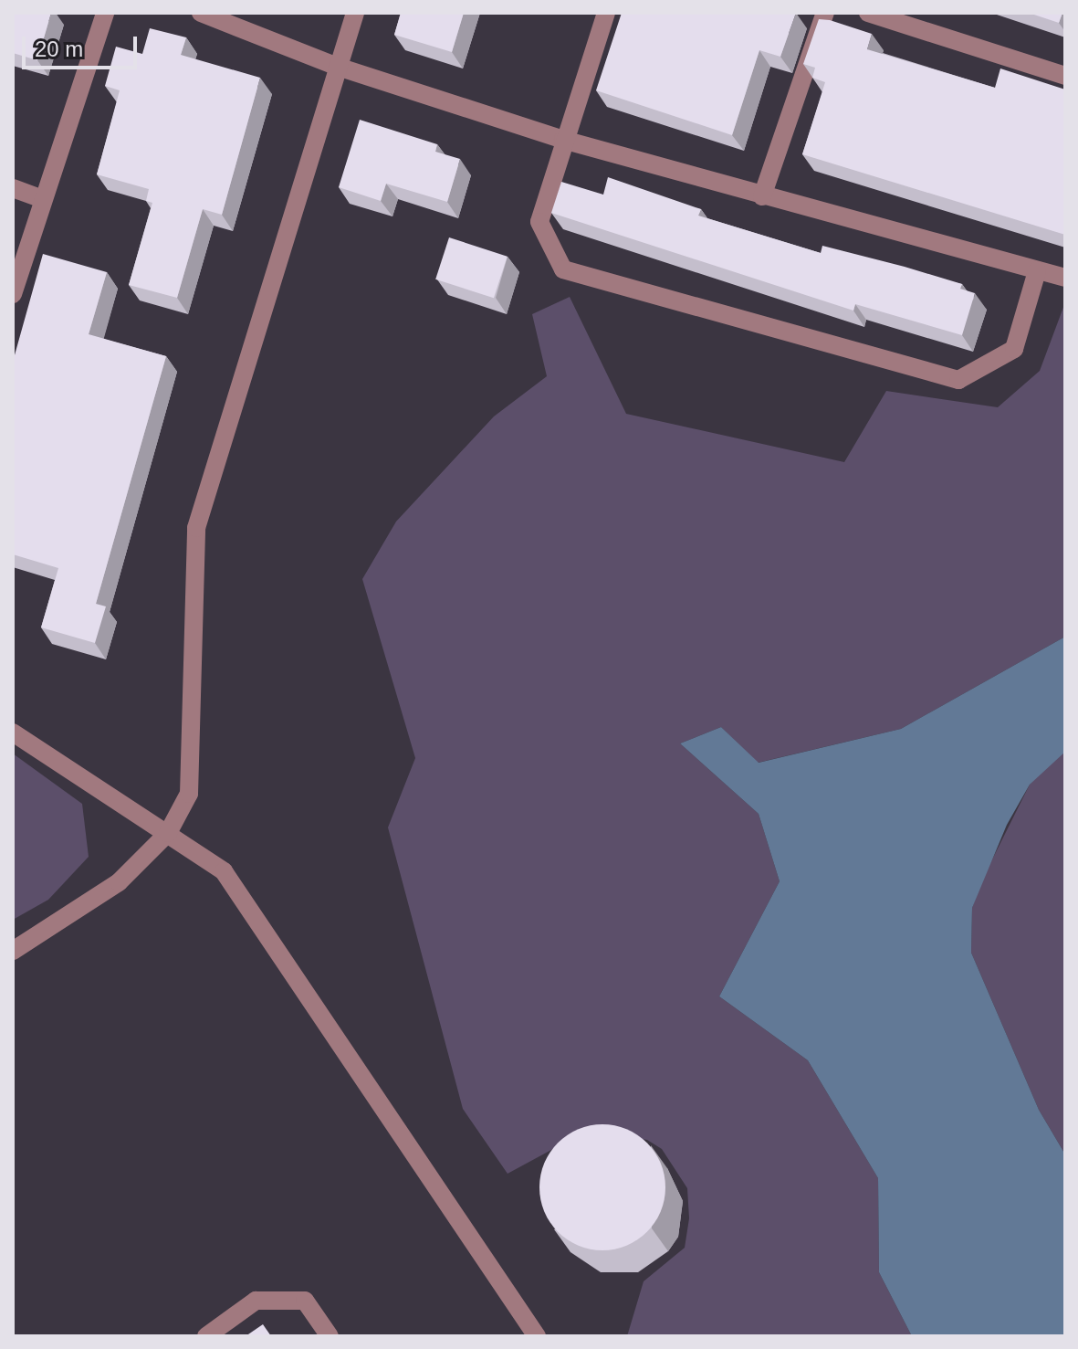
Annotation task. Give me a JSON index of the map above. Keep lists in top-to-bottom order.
{
  "scale_bar": "20 m"
}
